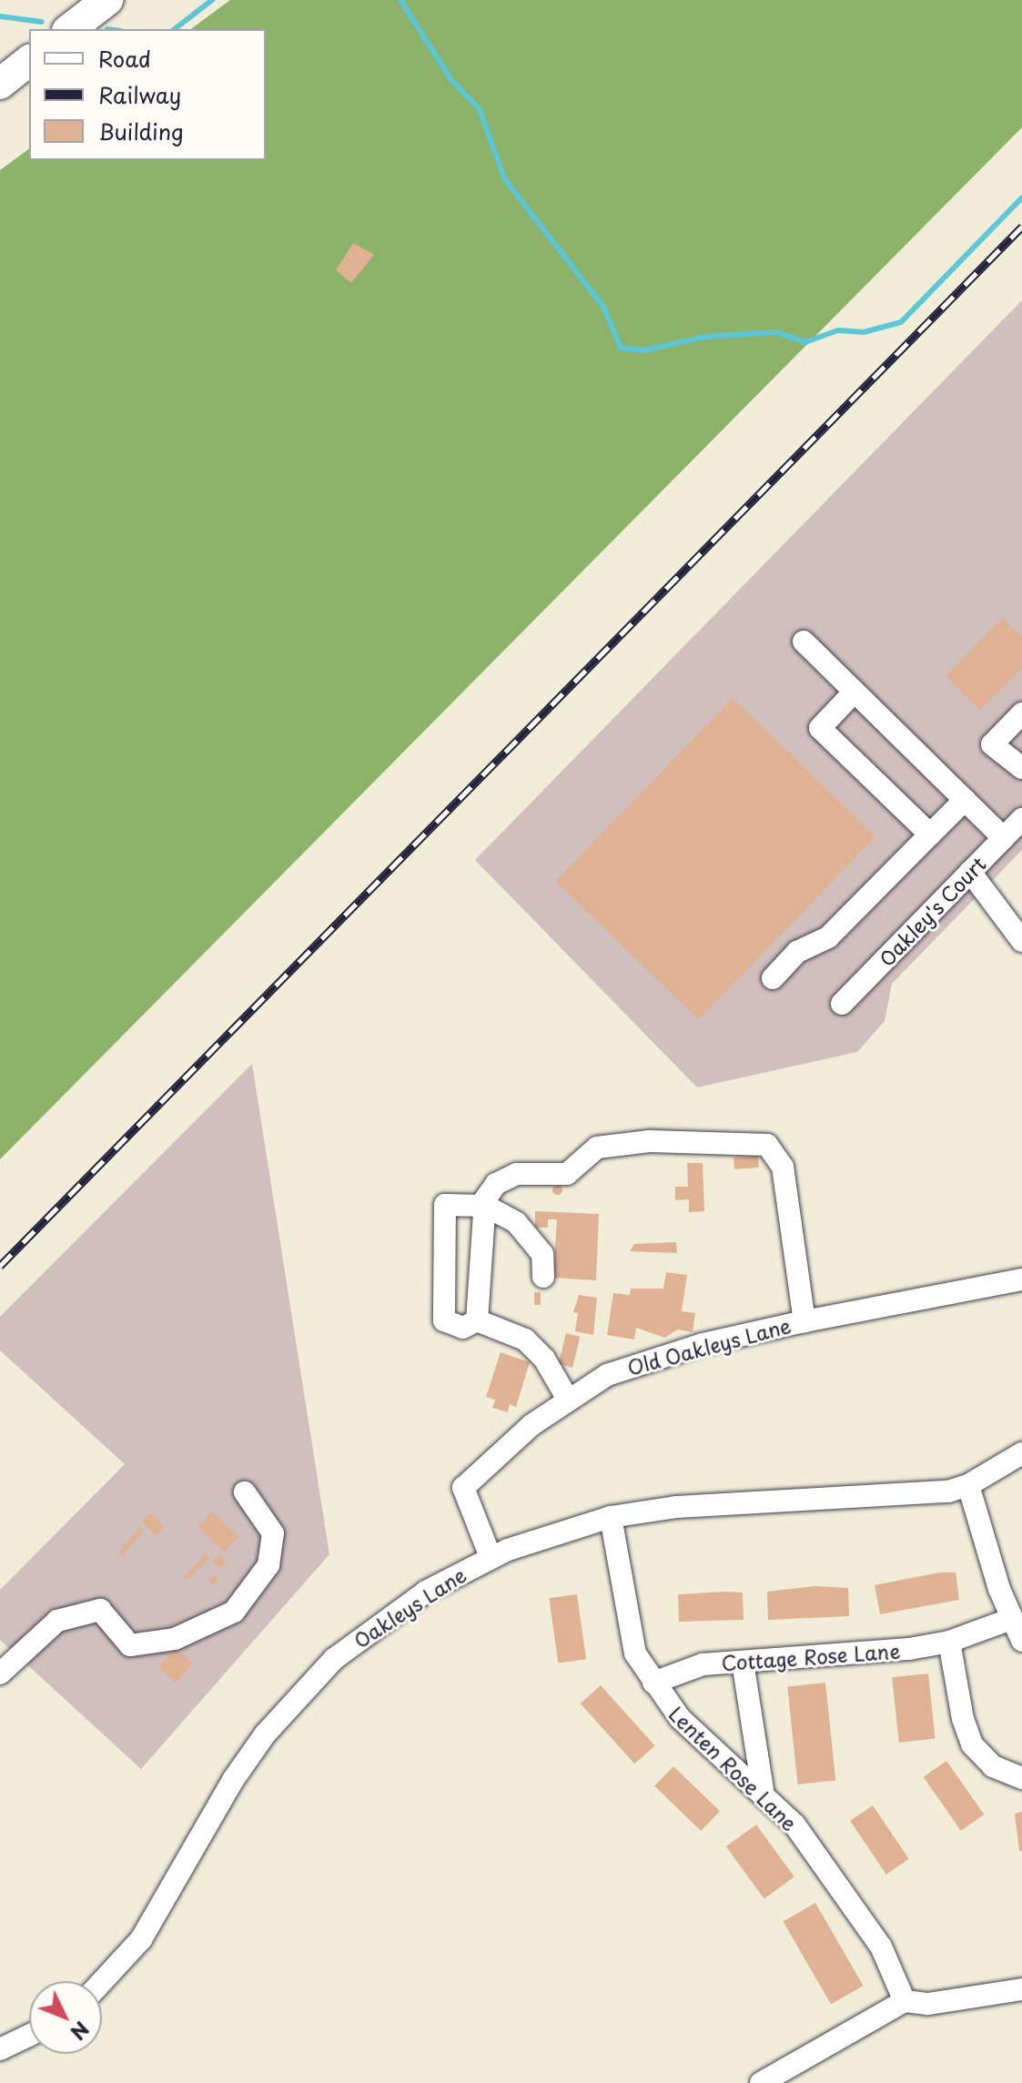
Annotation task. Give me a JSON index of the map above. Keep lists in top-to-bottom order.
{
  "streets": {
    "street": [
      "Oakley's Court",
      "Old Oakleys Lane",
      "Oakleys Lane",
      "Cottage Rose Lane",
      "Lenten Rose Lane"
    ]
  },
  "crossings": [
    ["Old Oakleys Lane", "Oakleys Lane"],
    ["Oakleys Lane", "Lenten Rose Lane"],
    ["Cottage Rose Lane", "Lenten Rose Lane"]
  ],
  "legend": ["Road", "Railway", "Building"],
  "north": "bottom right"
}
